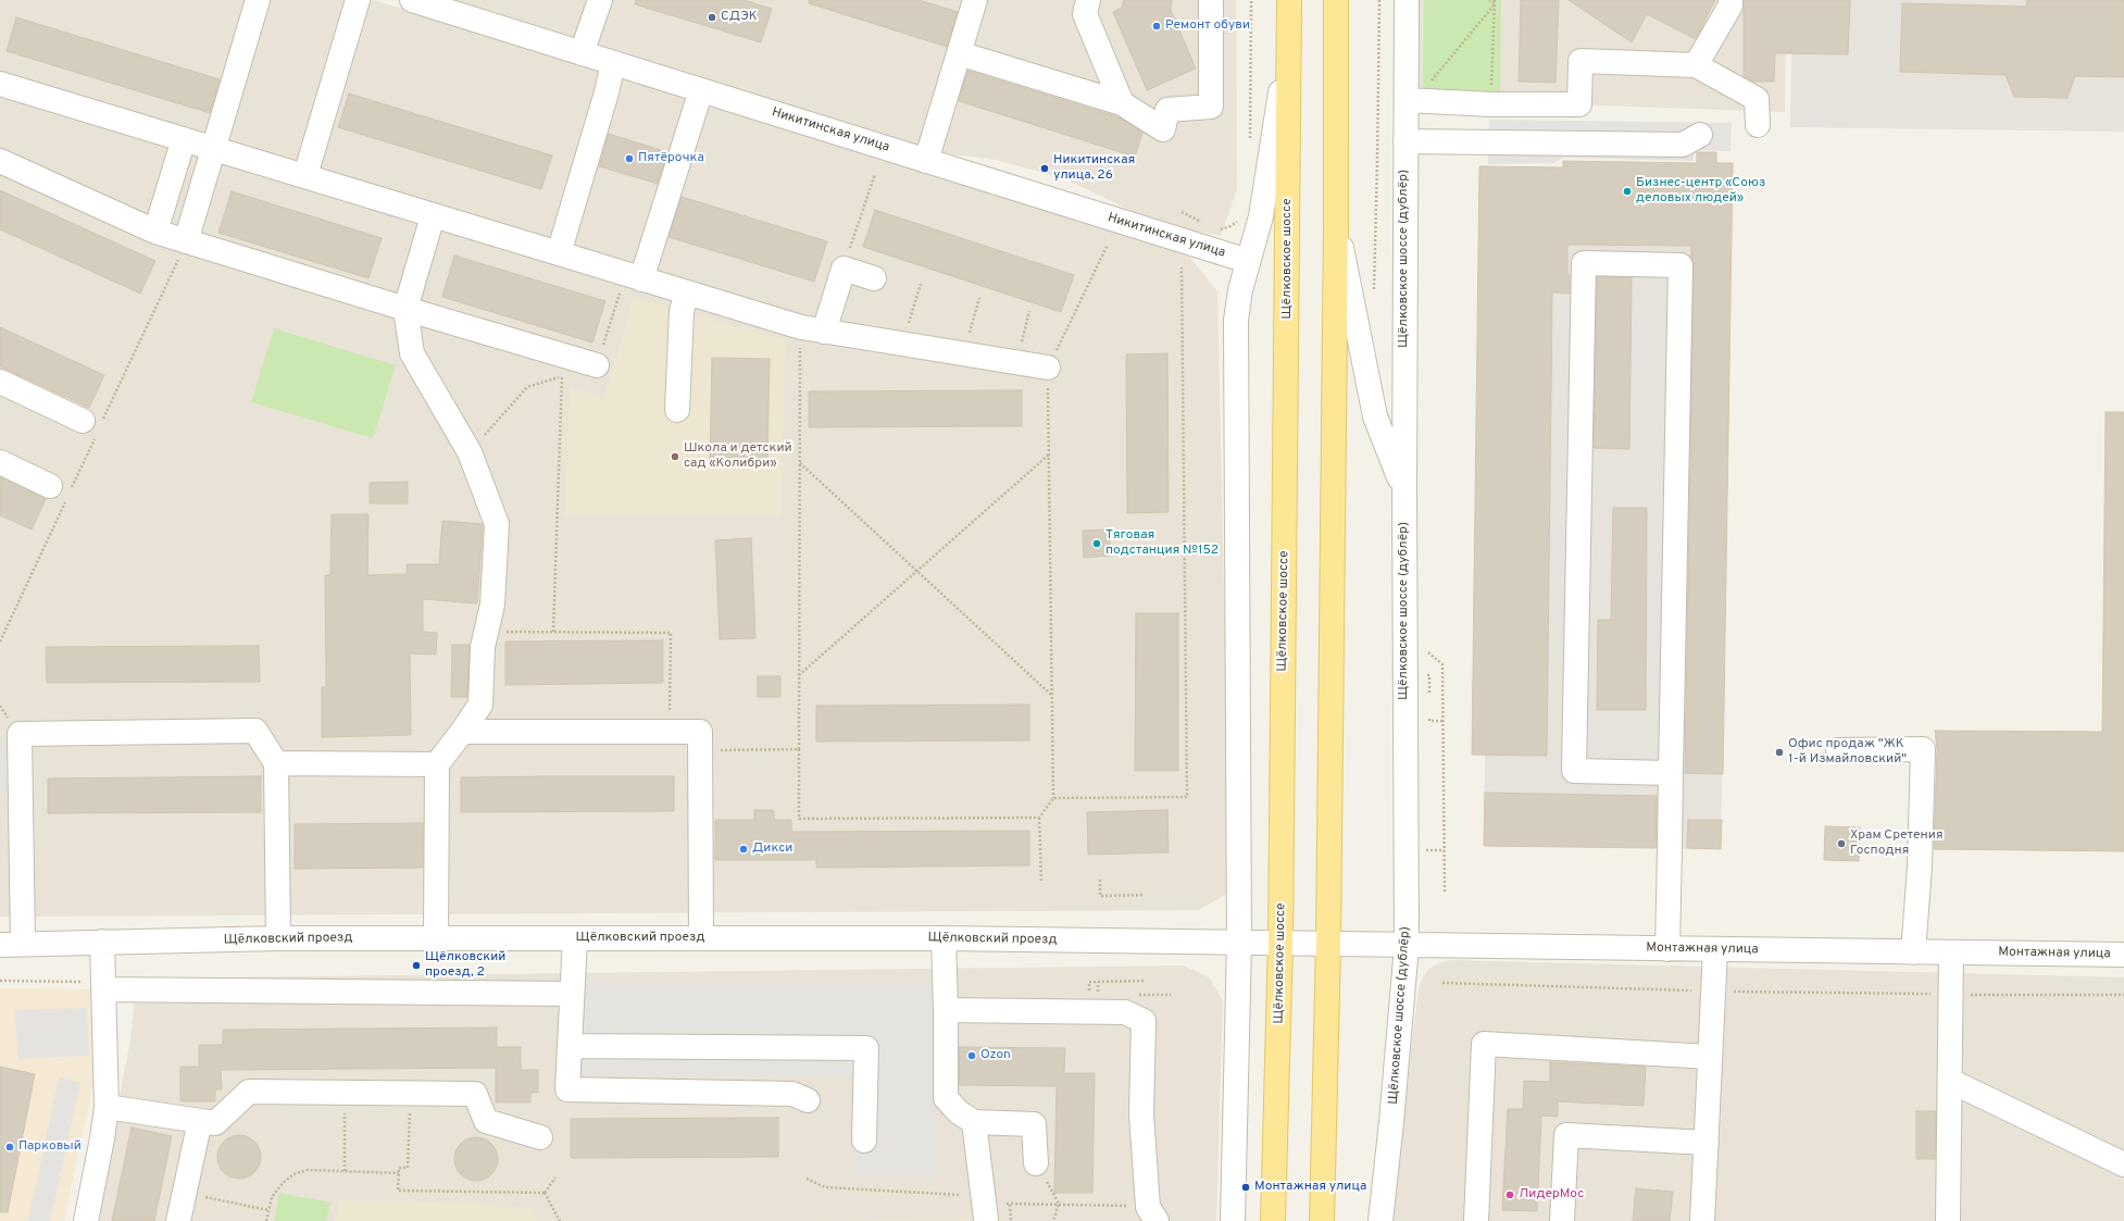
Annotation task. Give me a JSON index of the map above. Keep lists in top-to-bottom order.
{
  "streets": {
    "main road": ["Щёлковское шоссе"],
    "street": [
      "Никитинская улица",
      "Щёлковское шоссе (дублёр)",
      "Щёлковский проезд",
      "Монтажная улица"
    ]
  },
  "crossings": [
    ["Щёлковское шоссе", "Щёлковский проезд"],
    ["Щёлковское шоссе", "Монтажная улица"],
    ["Щёлковское шоссе (дублёр)", "Монтажная улица"],
    ["Щёлковский проезд", "Монтажная улица"]
  ],
  "places": [
    "СДЭК",
    "Ремонт обуви",
    "Пятёрочка",
    "Никитинская улица, 26",
    "Бизнес-центр «Союз деловых людей»",
    "Школа и детский сад «Колибри»",
    "Тяговая подстанция №152",
    "Офис продаж \"ЖК 1-й Измайловский\"",
    "Храм Сретения Господня",
    "Дикси",
    "Щёлковский проезд, 2",
    "Ozon",
    "Парковый",
    "Монтажная улица",
    "ЛидерМос"
  ]
}
